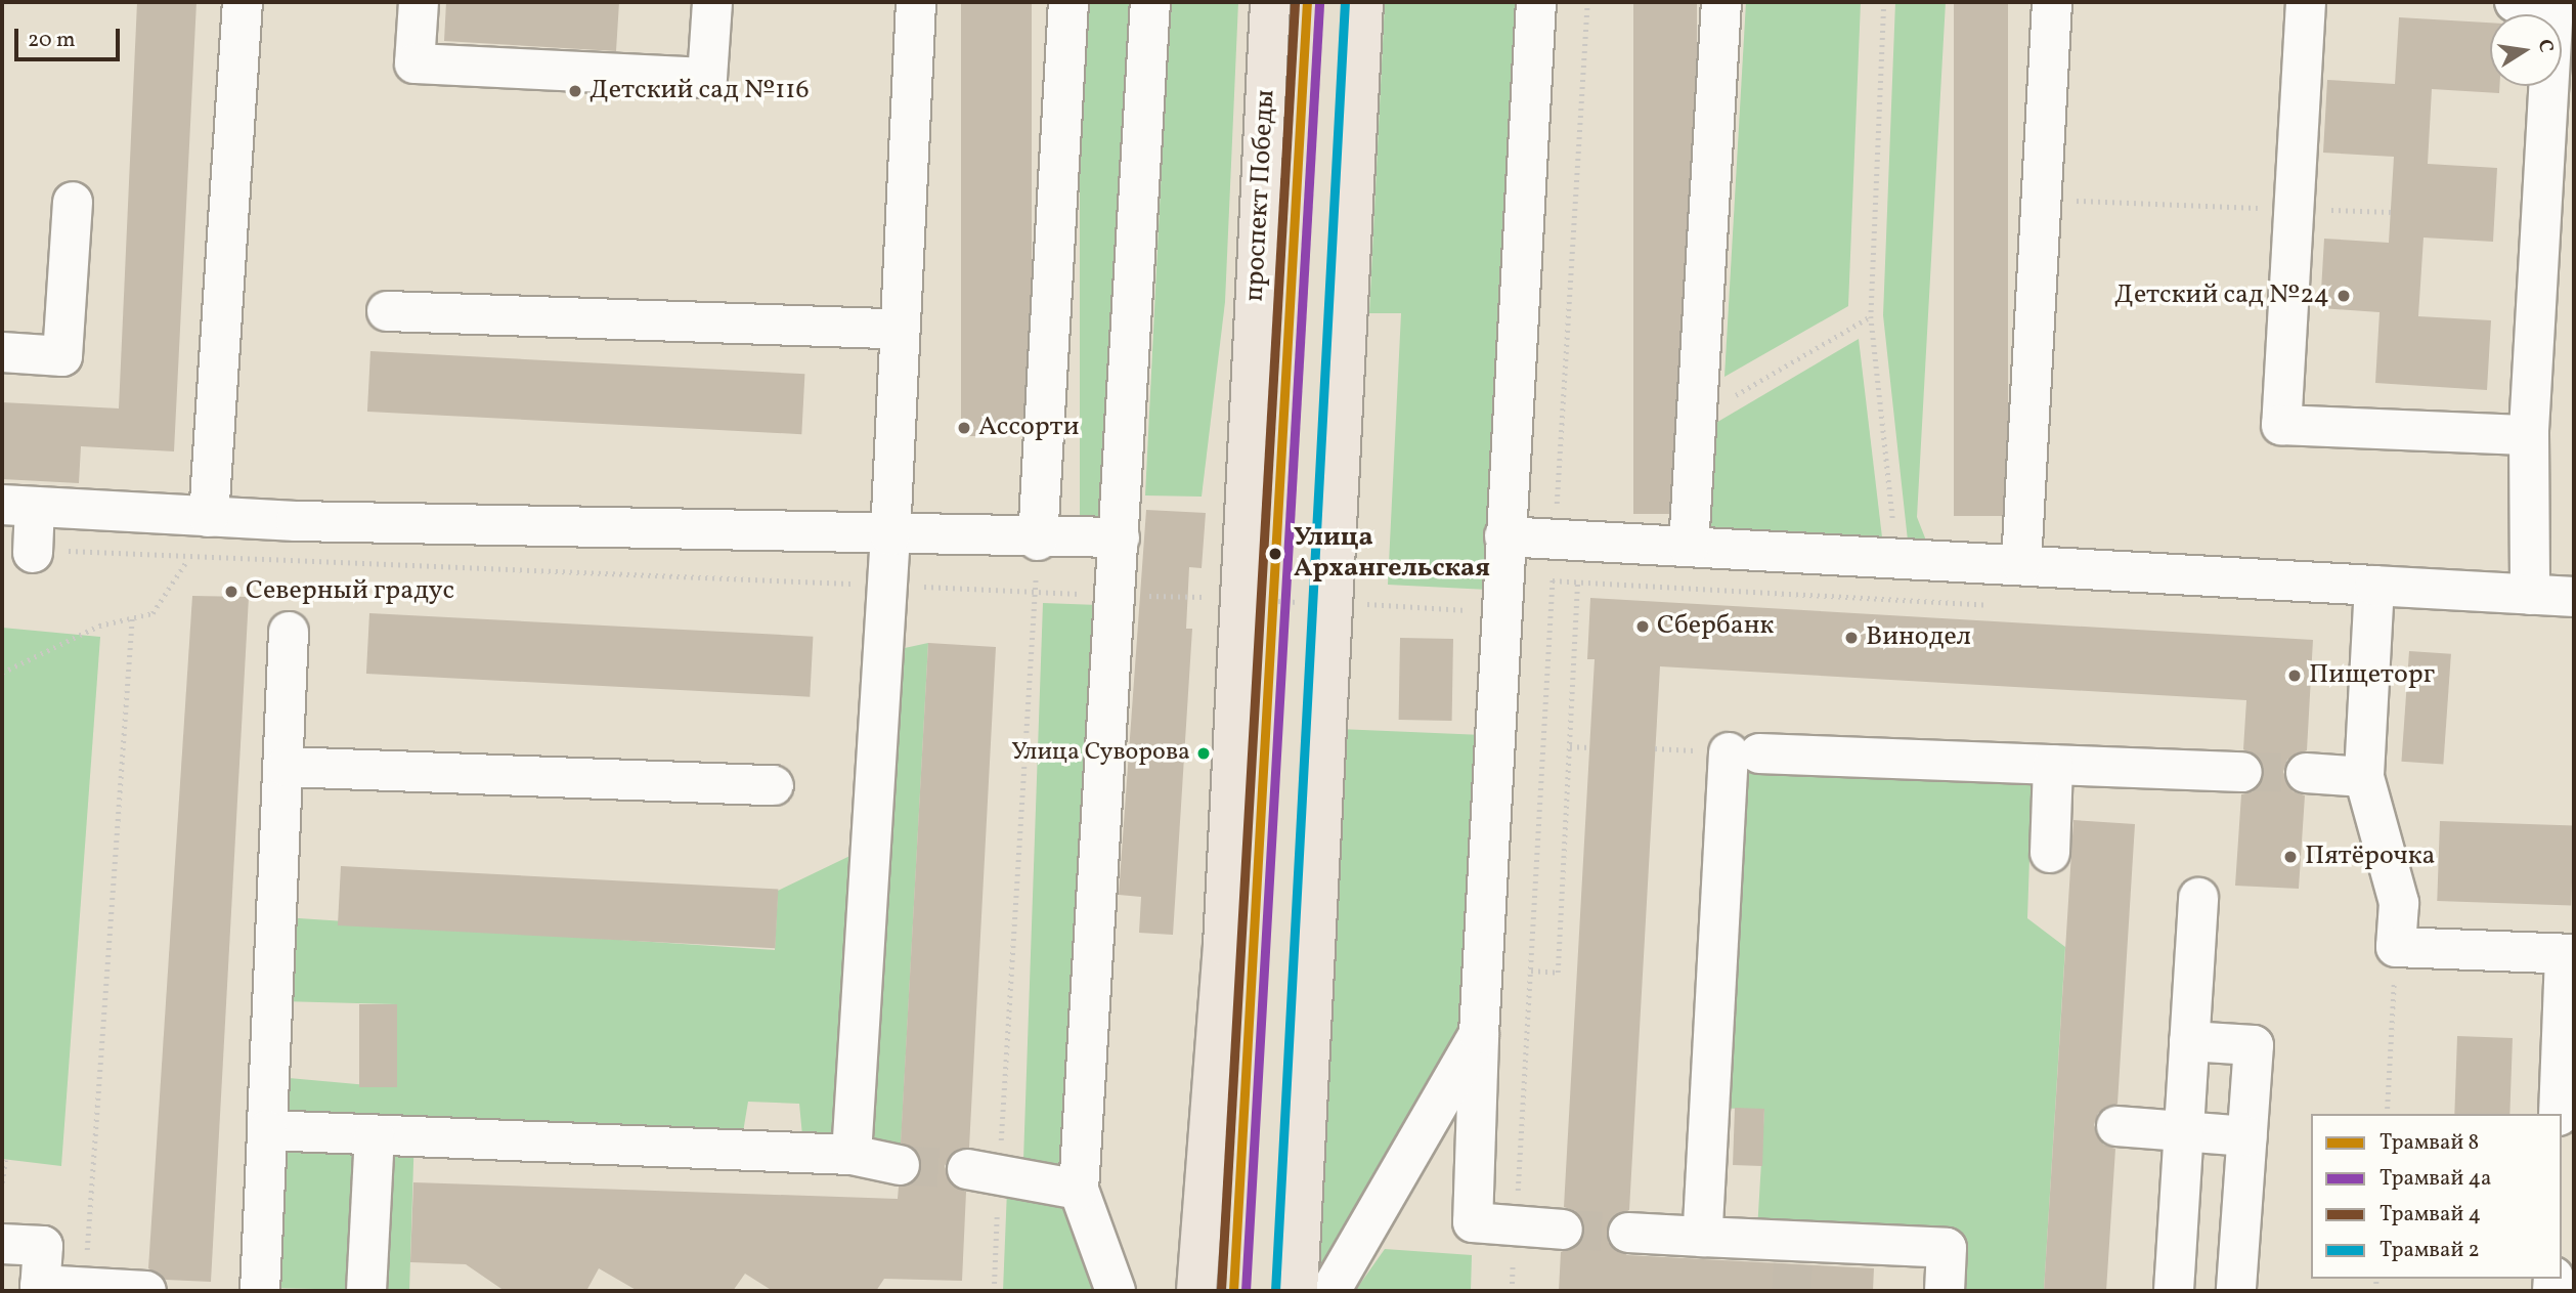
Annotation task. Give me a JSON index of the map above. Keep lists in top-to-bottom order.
{
  "streets": {
    "main road": ["проспект Победы"]
  },
  "places": [
    "Детский сад №116",
    "Детский сад №24",
    "Ассорти",
    "Улица Архангельская",
    "Северный градус",
    "Сбербанк",
    "Винодел",
    "Пищеторг",
    "Улица Суворова",
    "Пятёрочка"
  ],
  "lines": [
    "tram line 8",
    "tram line 4",
    "tram line 4а",
    "tram line 2"
  ],
  "legend": [
    "Трамвай 8",
    "Трамвай 4а",
    "Трамвай 4",
    "Трамвай 2"
  ],
  "scale_bar": "20 m",
  "north": "right"
}
